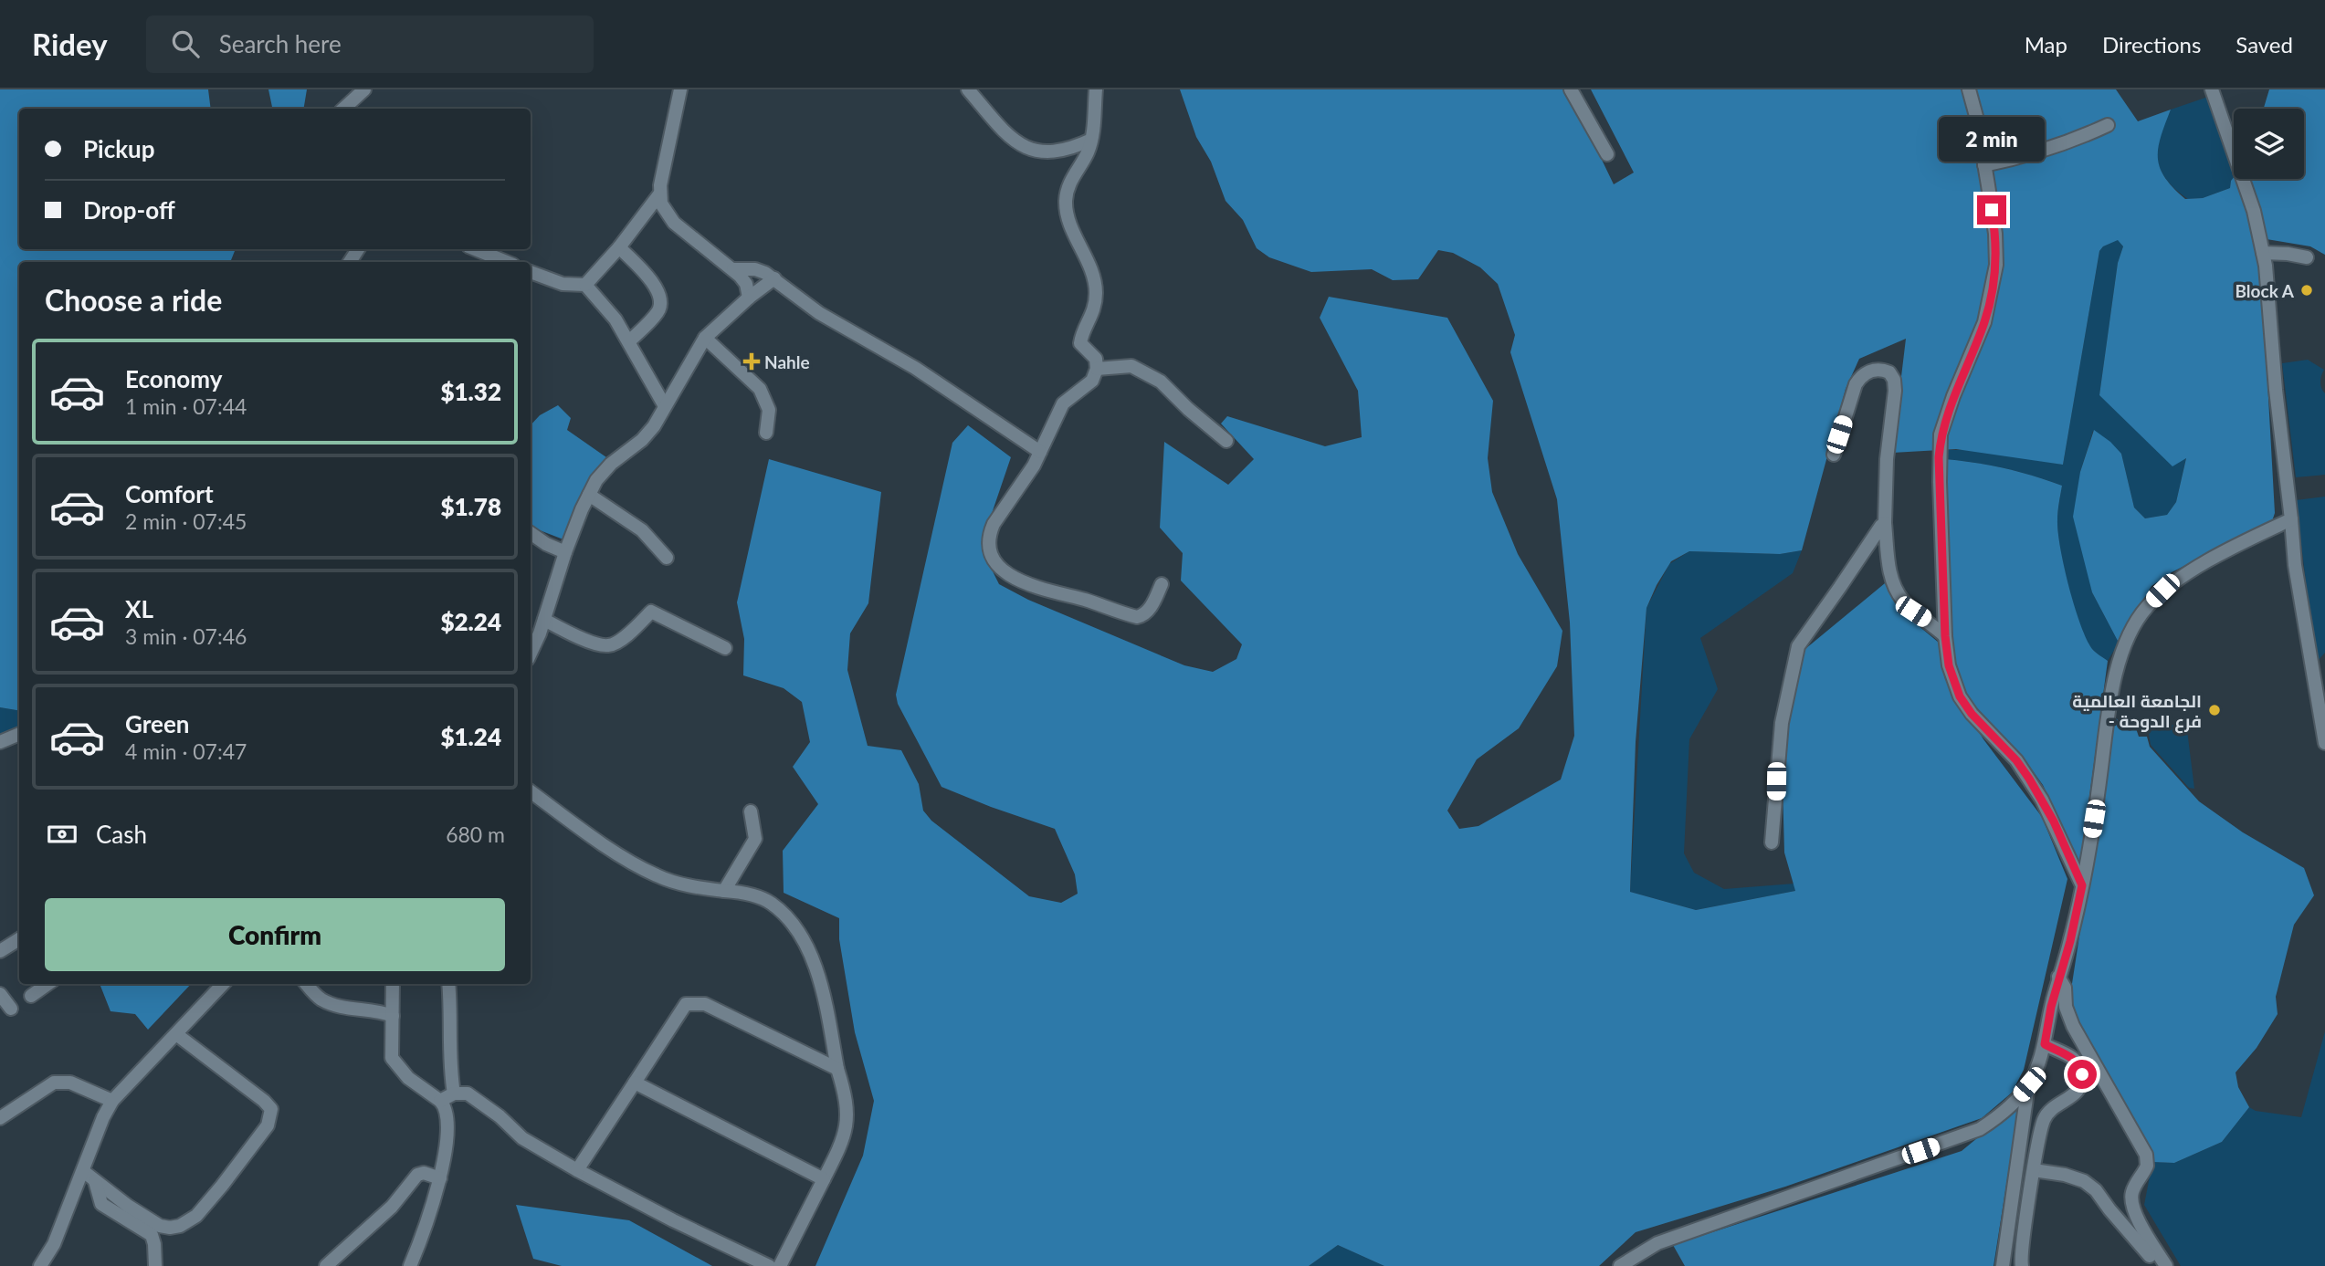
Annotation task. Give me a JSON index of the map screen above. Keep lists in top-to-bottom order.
{
  "places": {
    "other": ["Block A", "الجامعة العالمية - فرع الدوحة"],
    "health": ["Nahle"]
  },
  "page": {
    "header": "Ridey",
    "search": "Search here",
    "nav": ["Map", "Directions", "Saved"],
    "banner": ["Pickup", "Drop-off"],
    "bubble": "2 min",
    "heading": "Choose a ride",
    "list": [
      {
        "name": "Economy",
        "note": "1 min · 07:44",
        "value": "$1.32"
      },
      {
        "name": "Comfort",
        "note": "2 min · 07:45",
        "value": "$1.78"
      },
      {
        "name": "XL",
        "note": "3 min · 07:46",
        "value": "$2.24"
      },
      {
        "name": "Green",
        "note": "4 min · 07:47",
        "value": "$1.24"
      }
    ],
    "pay": ["Cash", "680 m"],
    "buttons": "Confirm"
  }
}
